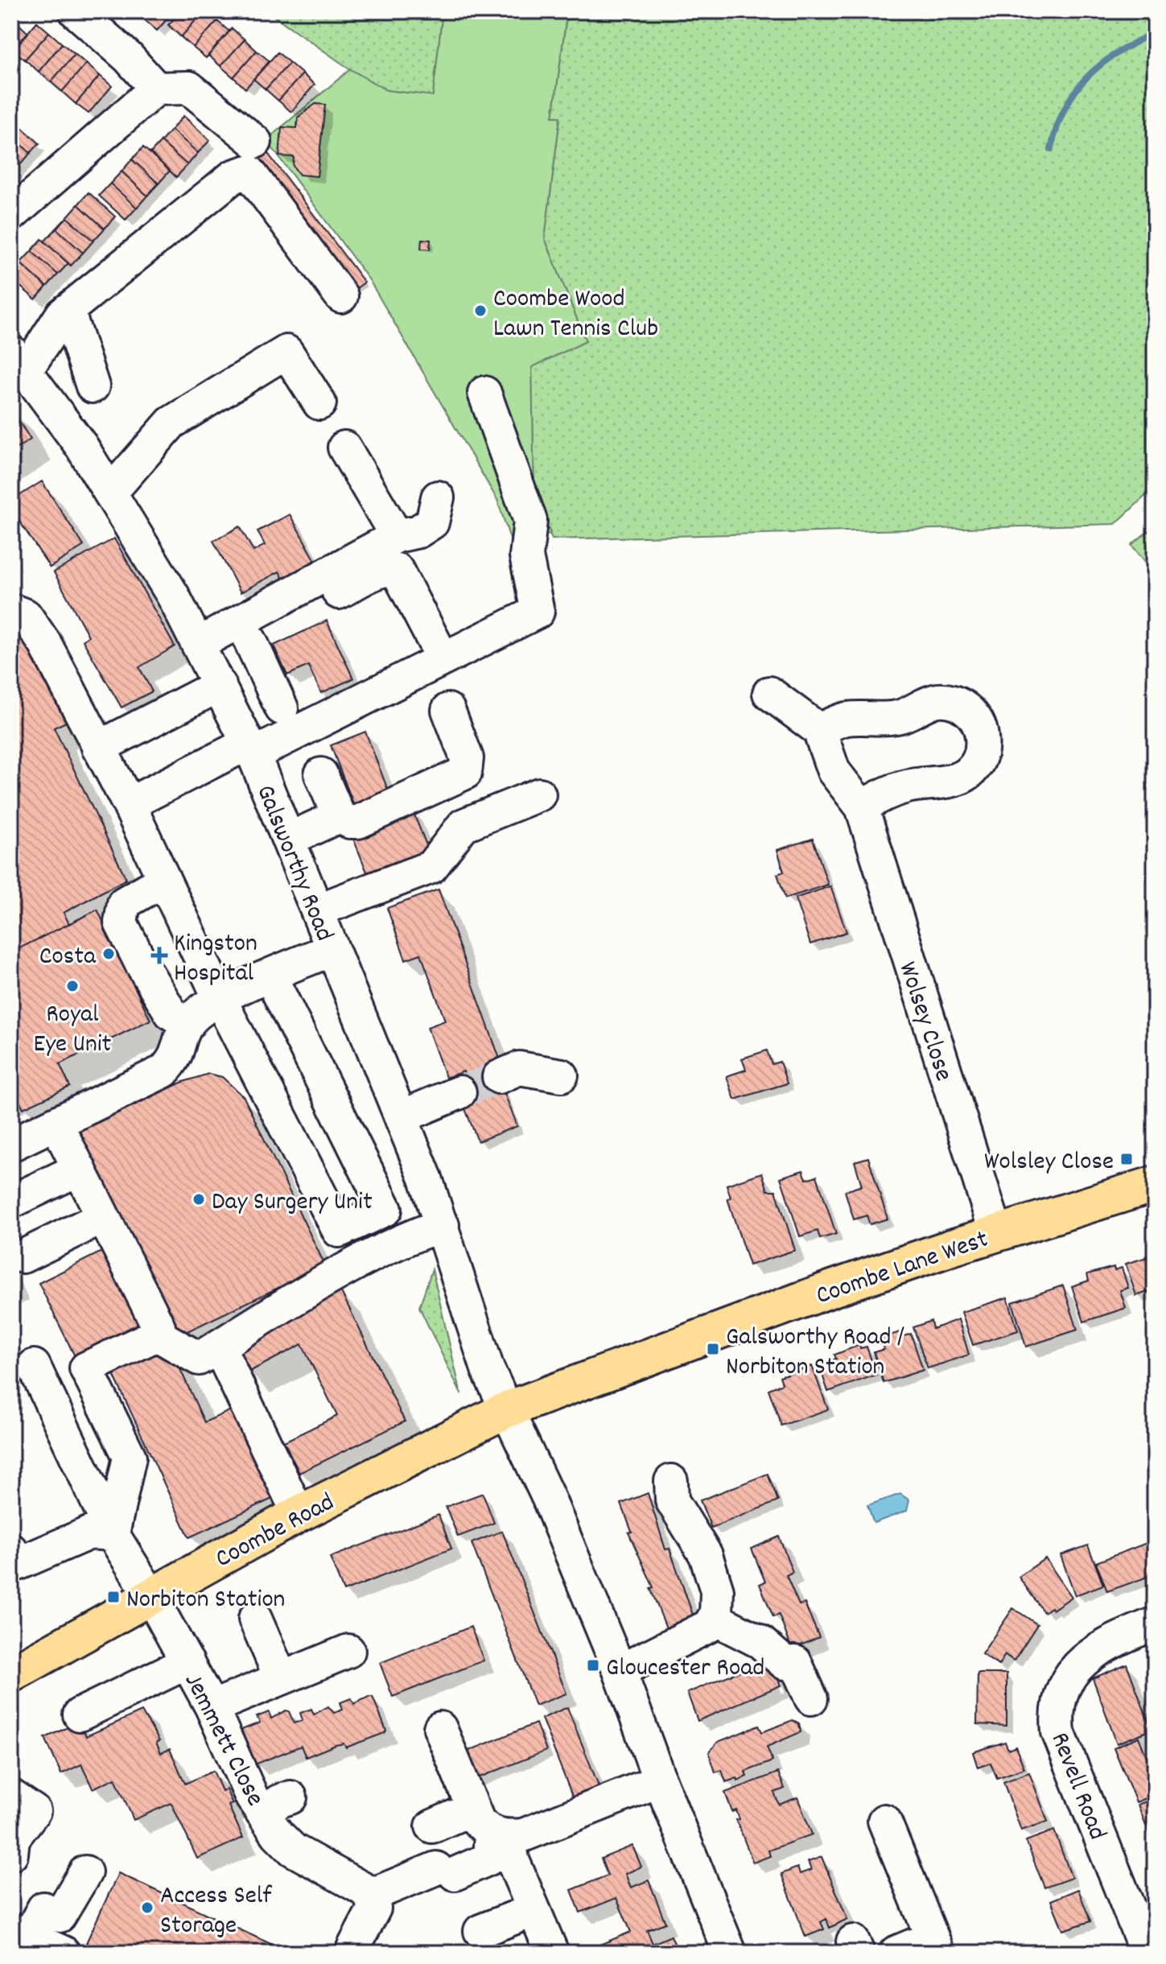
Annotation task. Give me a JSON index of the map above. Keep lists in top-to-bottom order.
{
  "streets": {
    "main road": ["Coombe Lane West", "Coombe Road"],
    "street": [
      "Galsworthy Road",
      "Wolsey Close",
      "Jemmett Close",
      "Revell Road"
    ]
  },
  "crossings": [
    ["Galsworthy Road", "Coombe Lane West"],
    ["Galsworthy Road", "Coombe Road"],
    ["Wolsey Close", "Coombe Lane West"],
    ["Coombe Lane West", "Coombe Road"],
    ["Coombe Road", "Jemmett Close"]
  ],
  "places": {
    "other": [
      "Coombe Wood Lawn Tennis Club",
      "Costa",
      "Royal Eye Unit",
      "Day Surgery Unit",
      "Access Self Storage"
    ],
    "health": ["Kingston Hospital"],
    "transit": [
      "Wolsley Close",
      "Galsworthy Road / Norbiton Station",
      "Norbiton Station",
      "Gloucester Road"
    ]
  }
}
